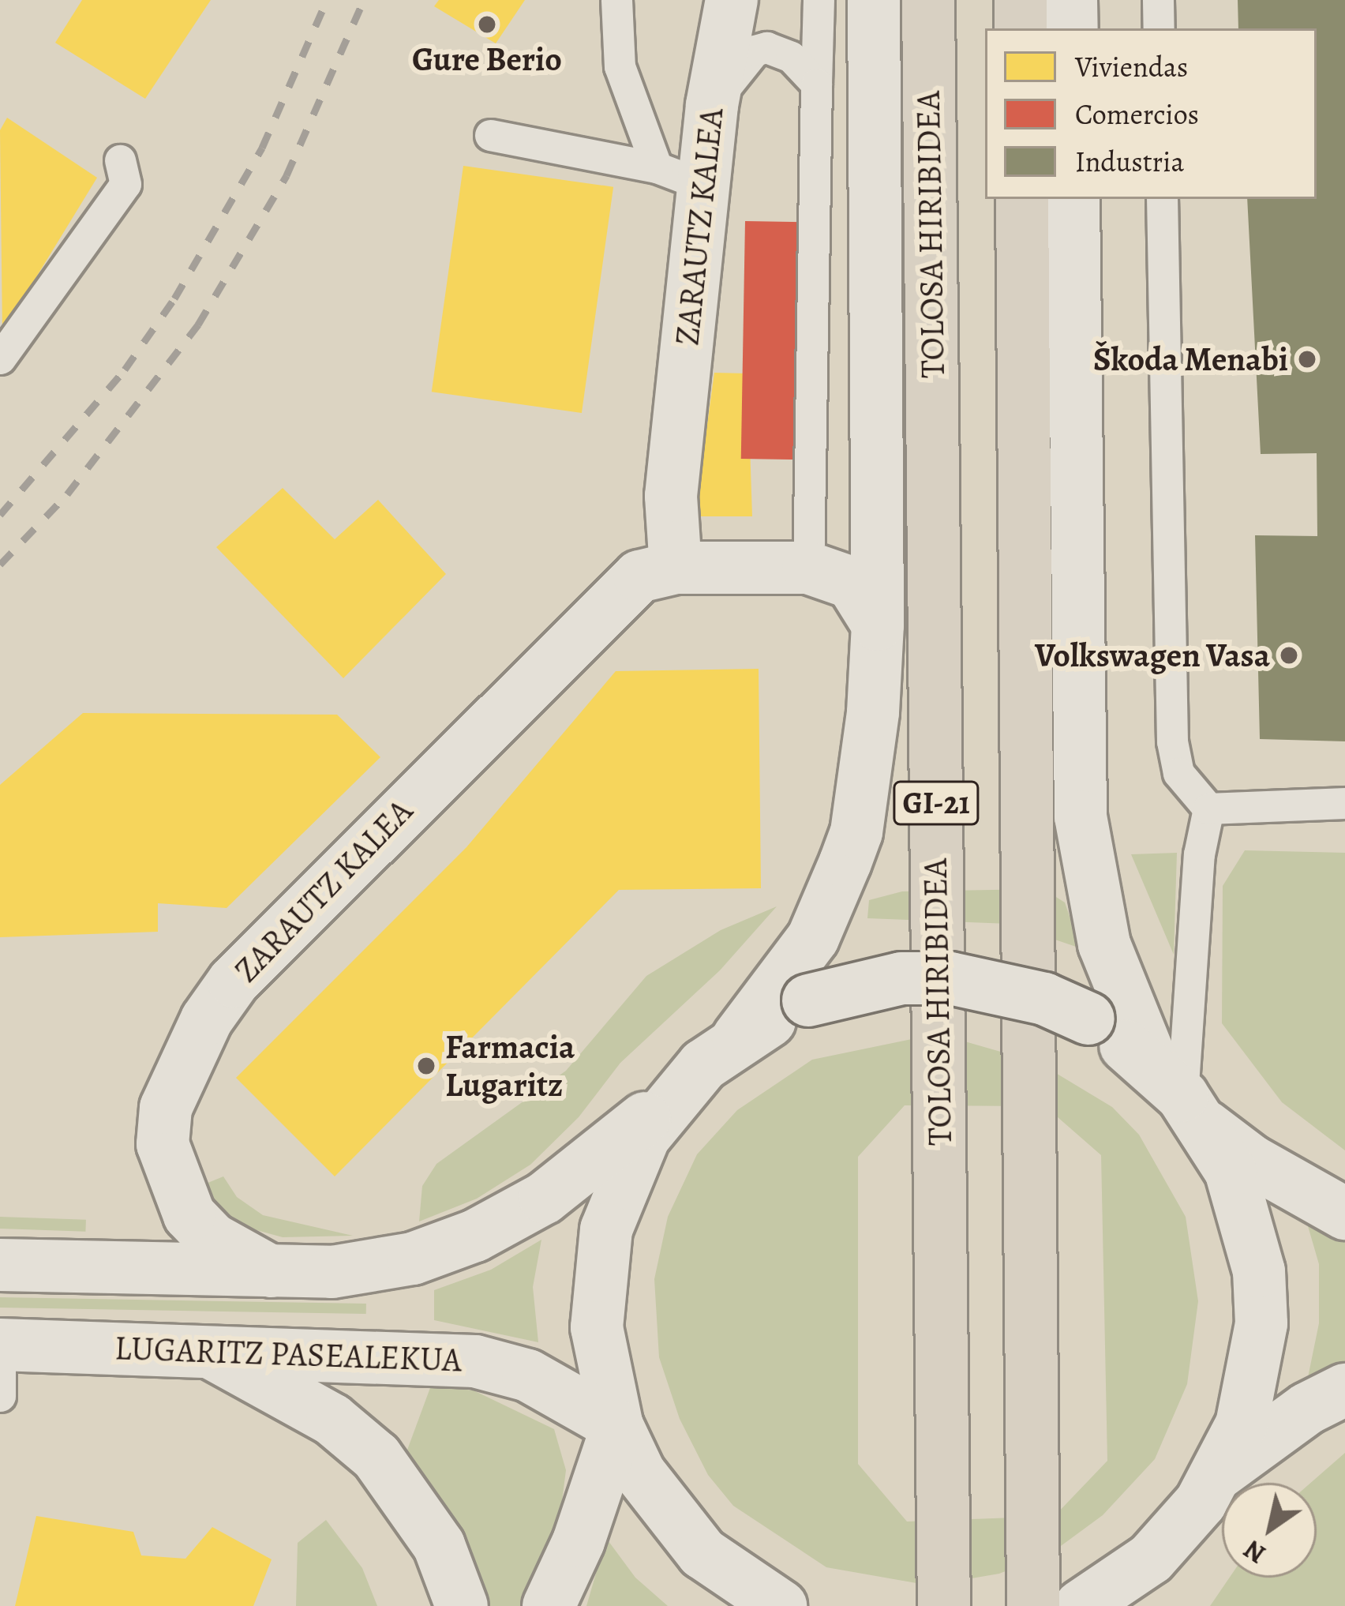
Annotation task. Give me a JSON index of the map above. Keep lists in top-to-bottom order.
{
  "streets": {
    "main road": [
      "ZARAUTZ KALEA",
      "TOLOSA HIRIBIDEA",
      "GI-21",
      "LUGARITZ PASEALEKUA"
    ]
  },
  "places": [
    "Gure Berio",
    "Škoda Menabi",
    "Volkswagen Vasa",
    "Farmacia Lugaritz"
  ],
  "legend": ["Viviendas", "Comercios", "Industria"],
  "north": "bottom left"
}
